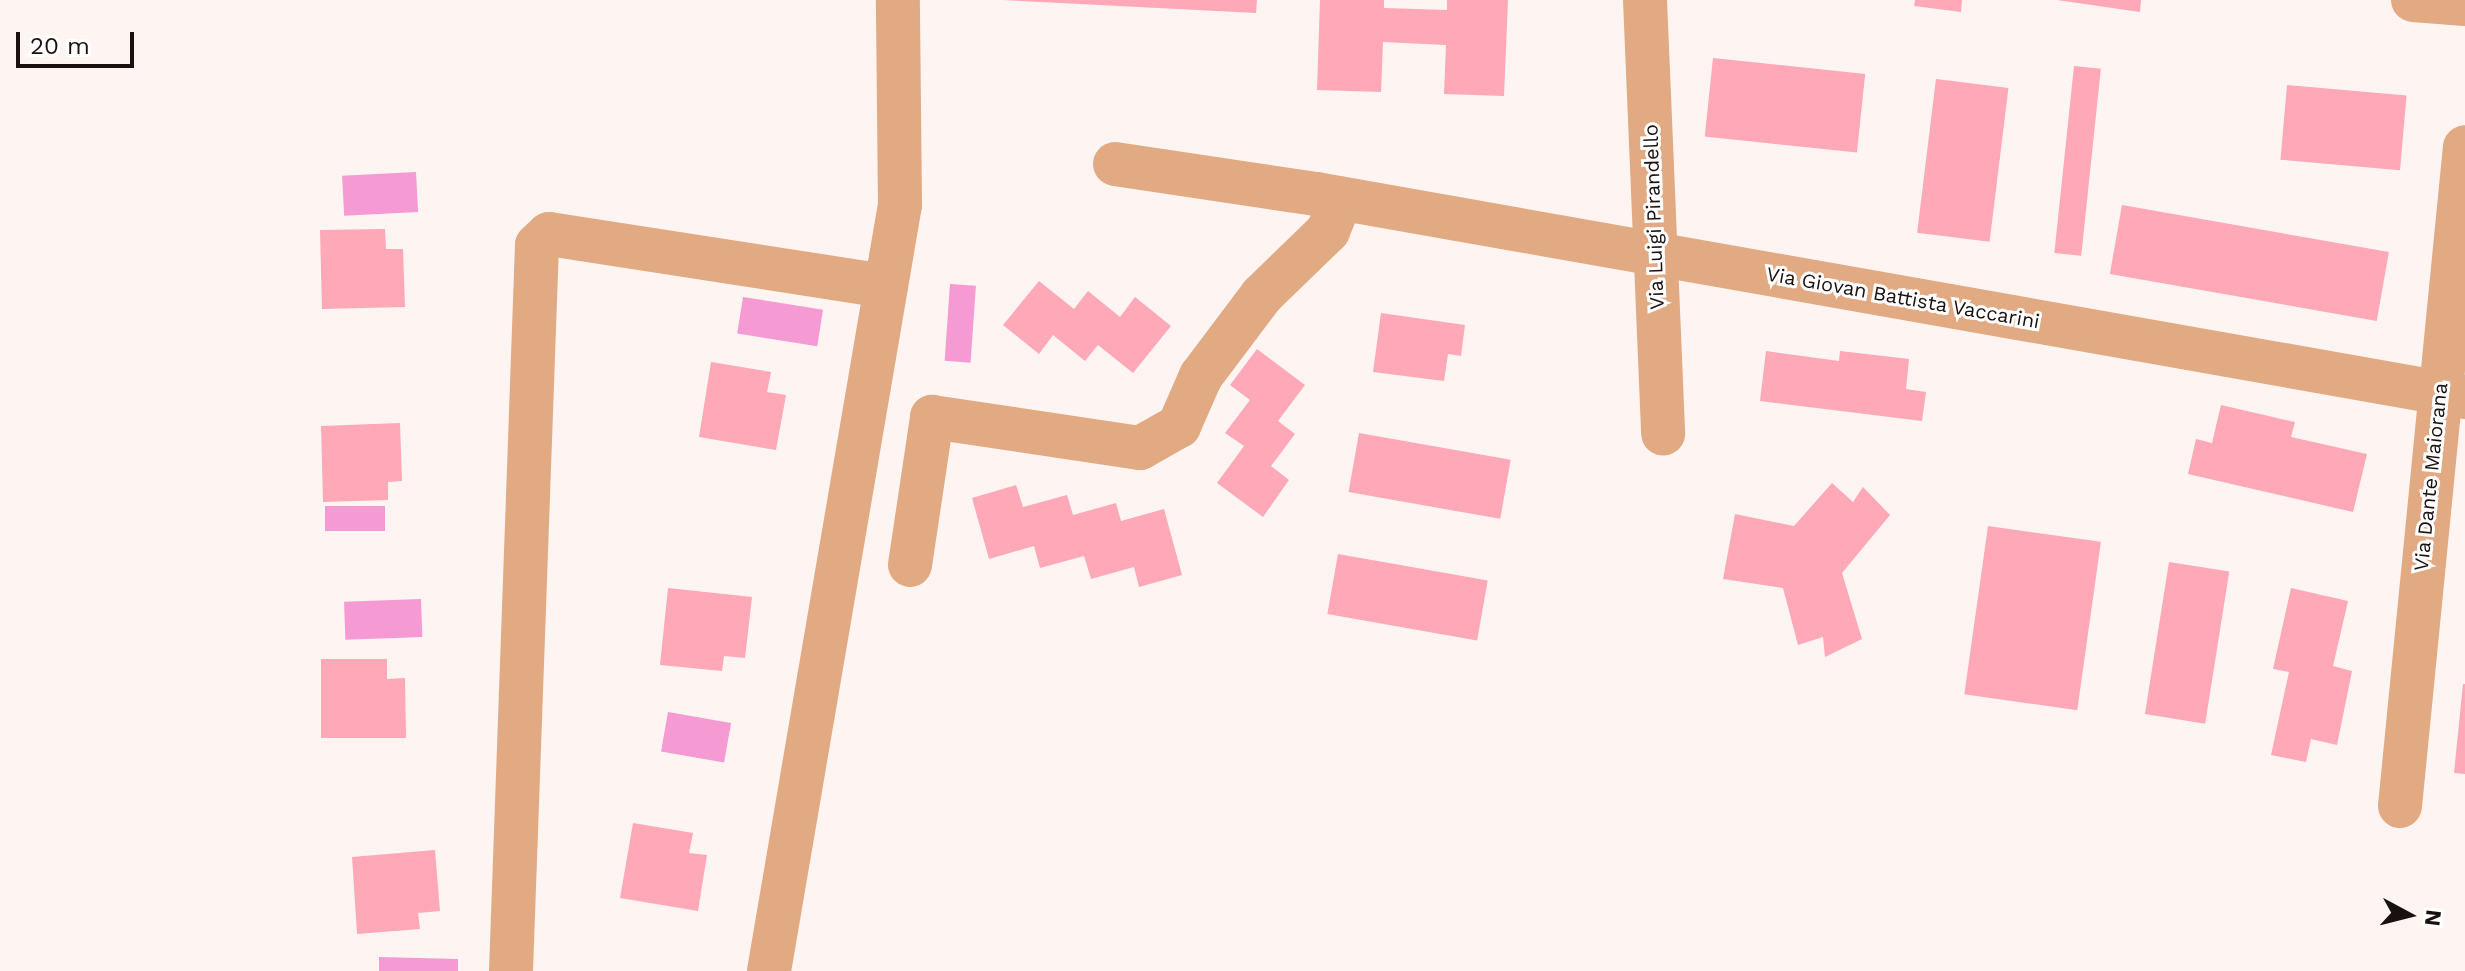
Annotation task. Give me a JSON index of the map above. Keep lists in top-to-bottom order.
{
  "streets": {
    "street": ["Via Luigi Pirandello", "Via Giovan Battista Vaccarini", "Via Dante Maiorana"]
  },
  "crossings": [
    ["Via Luigi Pirandello", "Via Giovan Battista Vaccarini"],
    ["Via Giovan Battista Vaccarini", "Via Dante Maiorana"]
  ],
  "scale_bar": "20 m",
  "north": "right"
}
